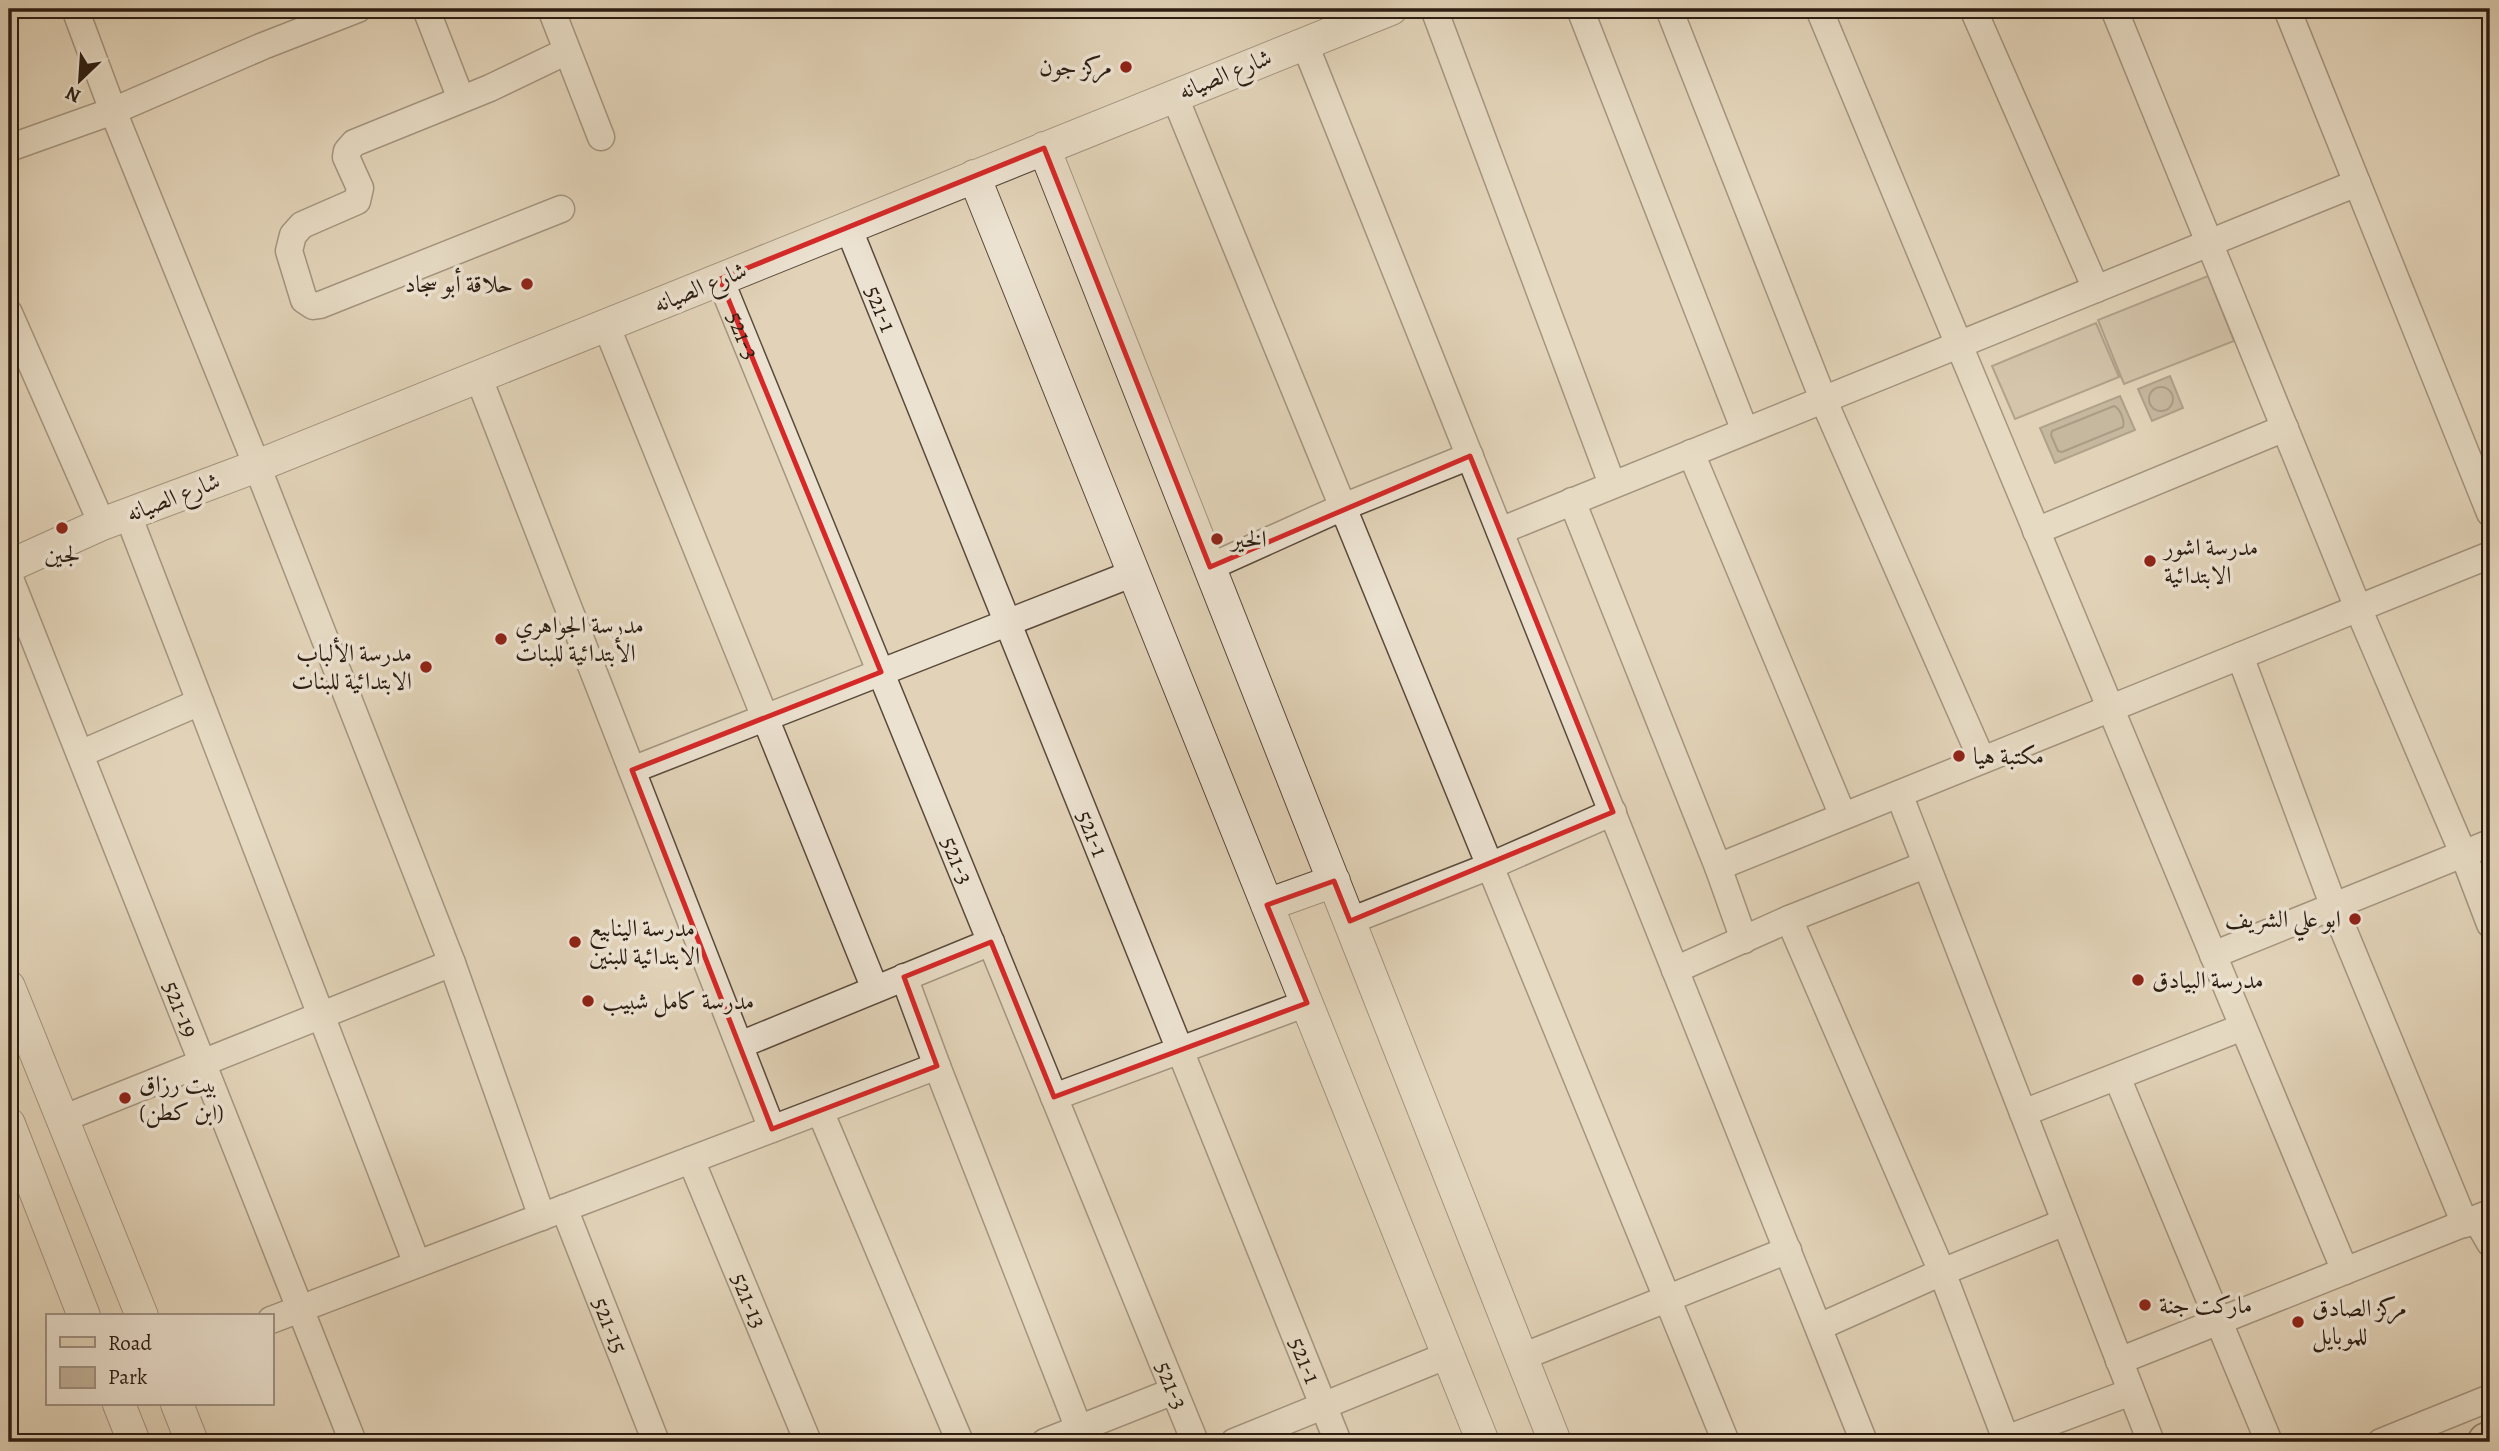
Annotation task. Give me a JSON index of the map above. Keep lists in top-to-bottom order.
{
  "streets": {
    "street": [
      "شارع الصيانه",
      "521-1",
      "521-3",
      "521-19",
      "521-13",
      "521-15"
    ]
  },
  "crossings": [
    ["شارع الصيانه", "521-1"],
    ["شارع الصيانه", "521-3"],
    ["شارع الصيانه", "521-15"]
  ],
  "places": [
    "مركز جون",
    "حلاقة أبو سجاد",
    "لجين",
    "الخير",
    "مدرسة اشور الابتدائية",
    "مدرسة الجواهري الأبتدائية للبنات",
    "مدرسة الألباب الابتدائية للبنات",
    "مكتبة هيا",
    "ابو علي الشريف",
    "مدرسة الينابيع الابتدائية للبنين",
    "مدرسة البيادق",
    "مدرسة كامل شبيب",
    "بيت رزاق (ابن كطن)",
    "ماركت جنة",
    "مركز الصادق للموبايل"
  ],
  "legend": ["Road", "Park"],
  "north": "bottom left"
}
